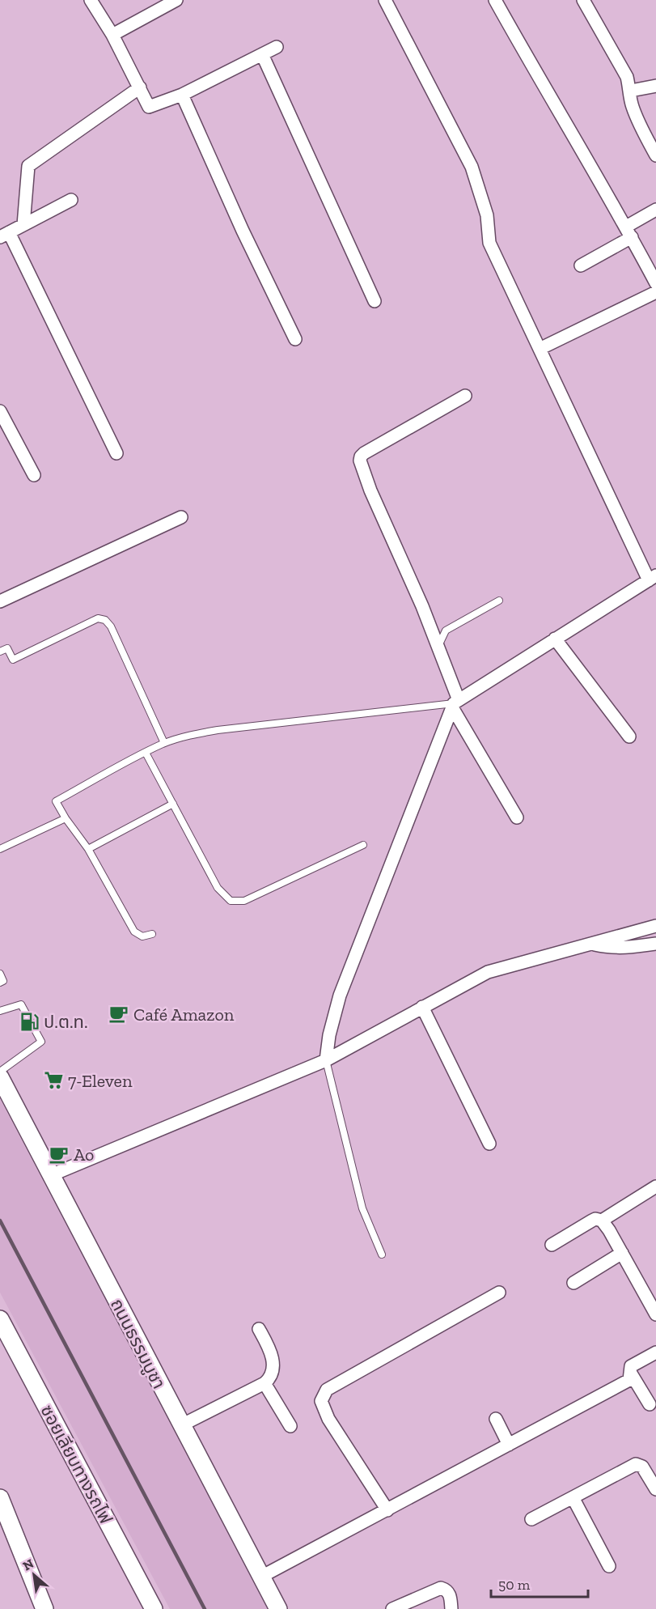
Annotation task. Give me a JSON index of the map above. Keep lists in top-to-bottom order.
{
  "streets": {
    "main road": ["ถนนธรรมบูชา", "ซอยเลียบทางรถไฟ"]
  },
  "places": {
    "cafe": ["Café Amazon", "Ao"],
    "fuel station": ["ป.ต.ท."],
    "supermarket": ["7-Eleven"]
  },
  "scale_bar": "50 m",
  "north": "top left"
}
